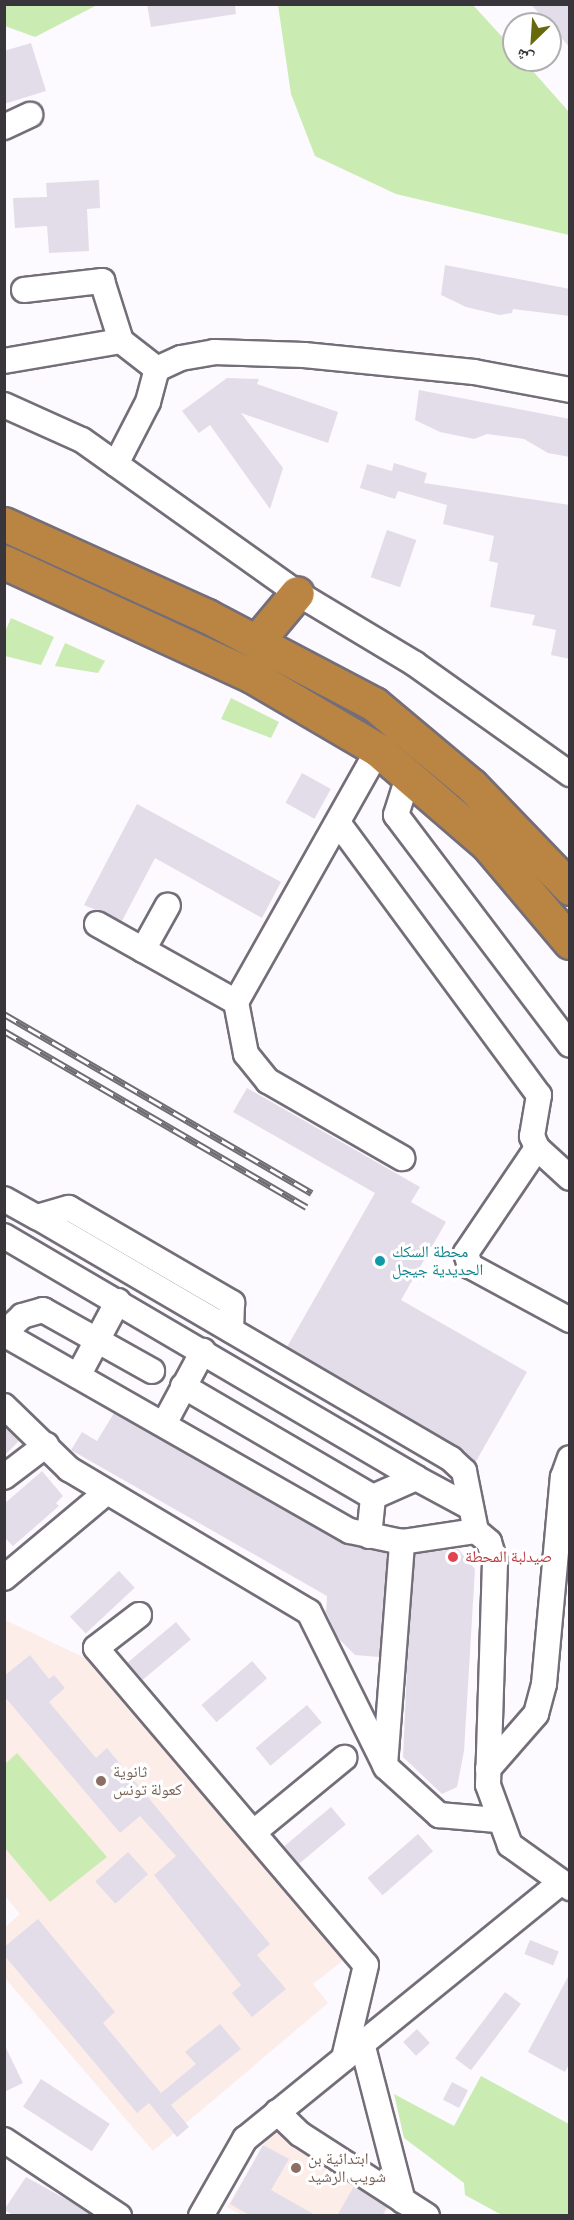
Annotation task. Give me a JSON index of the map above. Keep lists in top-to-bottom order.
{
  "places": [
    "محطة السكك الحديدية جيجل",
    "صيدلبة المحطة",
    "ثانوية كعولة تونس",
    "ابتدائية بن شويب الرشيد"
  ],
  "north": "bottom left"
}
